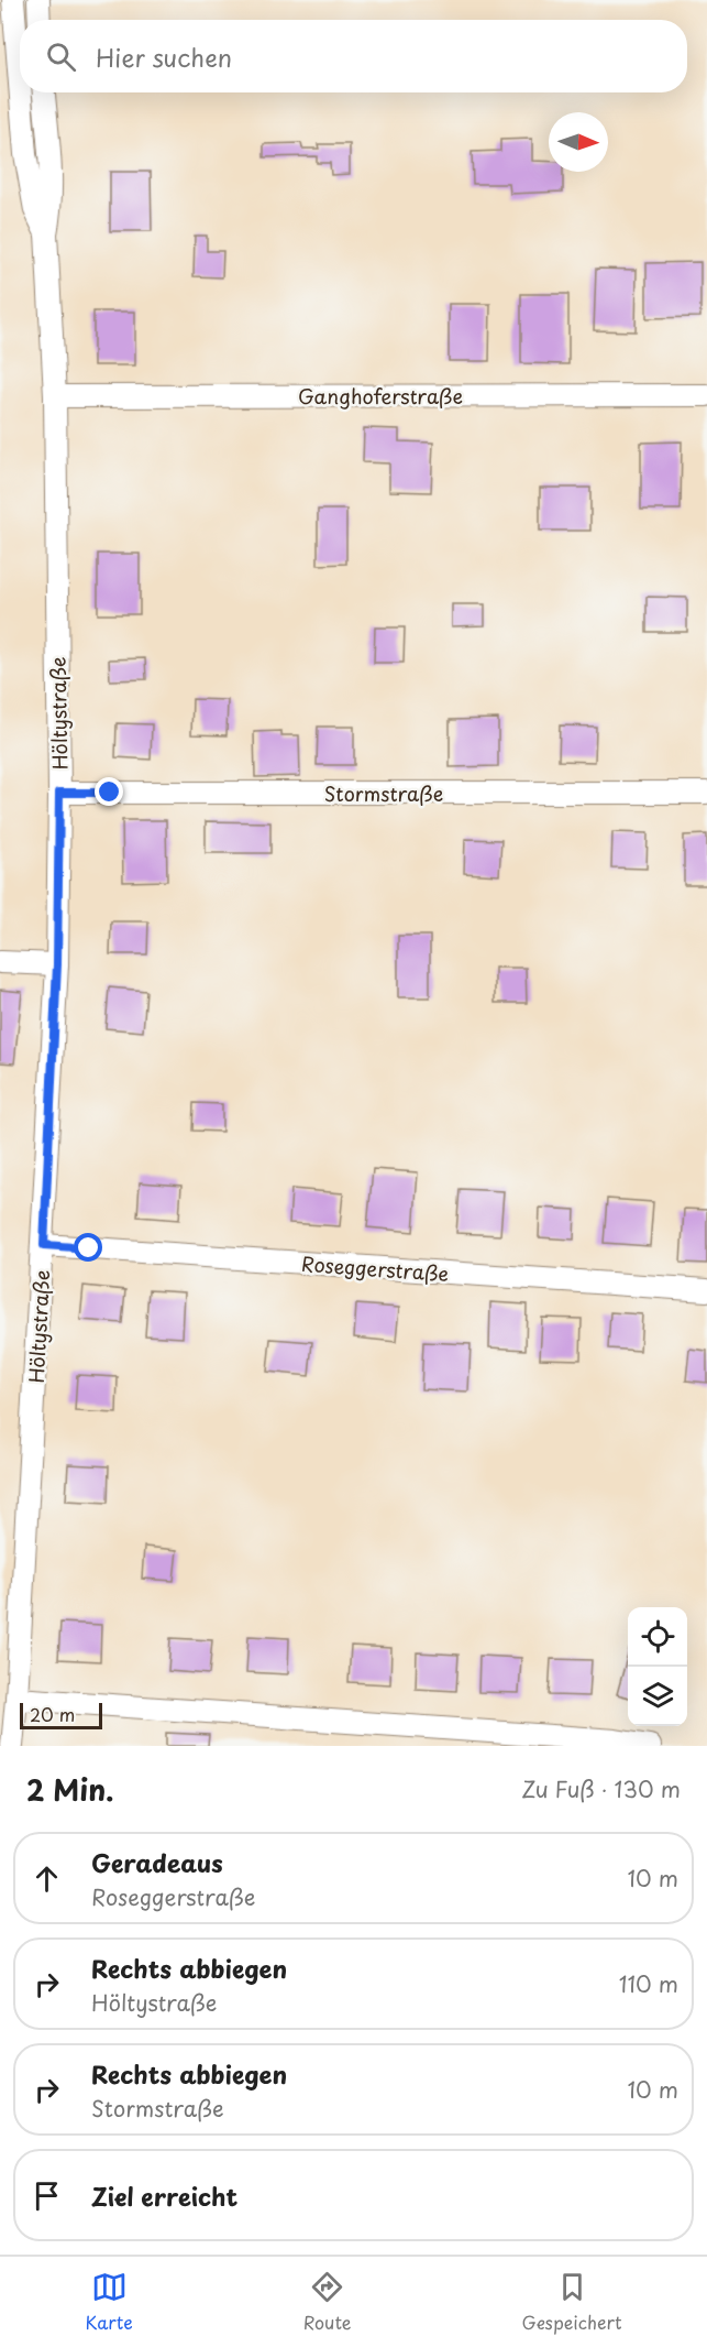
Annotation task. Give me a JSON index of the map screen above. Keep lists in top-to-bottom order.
{
  "streets": {
    "street": [
      "Ganghoferstraße",
      "Höltystraße",
      "Stormstraße",
      "Roseggerstraße"
    ]
  },
  "crossings": [
    ["Ganghoferstraße", "Höltystraße"],
    ["Höltystraße", "Stormstraße"],
    ["Höltystraße", "Roseggerstraße"]
  ],
  "scale_bar": "20 m",
  "north": "right",
  "page": {
    "search": "Hier suchen",
    "scale": "20 m",
    "heading": ["2 Min.", "Zu Fuß · 130 m"],
    "list": [
      ["Geradeaus", "Roseggerstraße", "10 m"],
      ["Rechts abbiegen", "Höltystraße", "110 m"],
      ["Rechts abbiegen", "Stormstraße", "10 m"],
      "Ziel erreicht"
    ],
    "nav": ["Karte", "Route", "Gespeichert"]
  }
}
